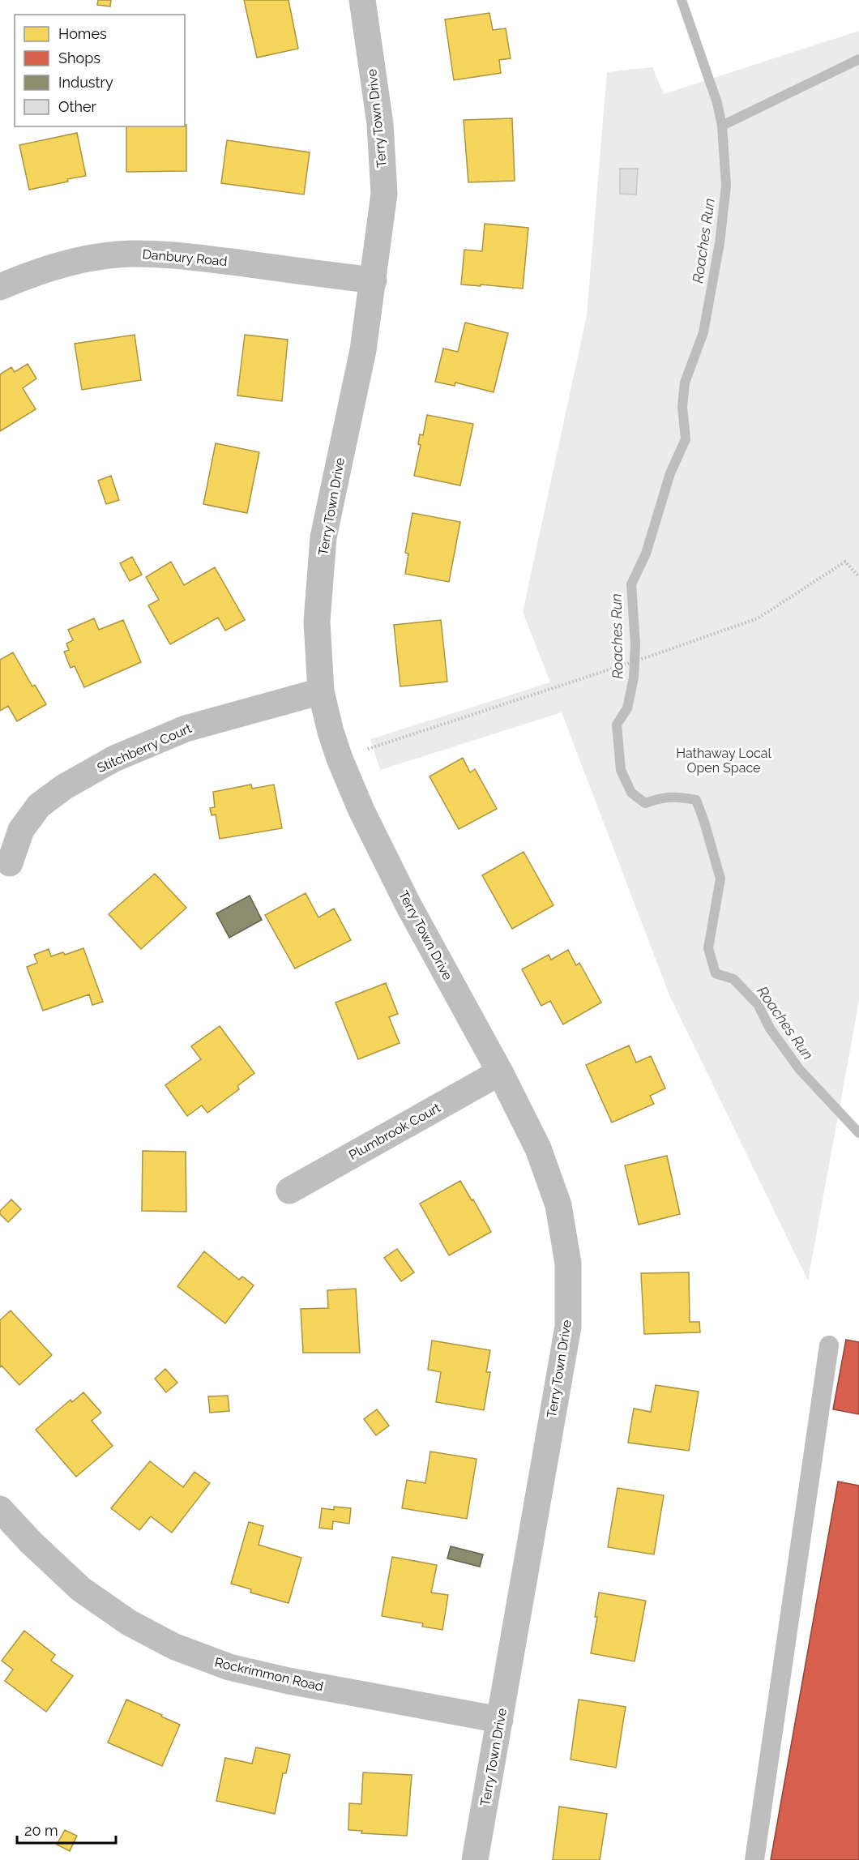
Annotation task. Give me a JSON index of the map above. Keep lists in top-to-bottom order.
{
  "streets": {
    "street": [
      "Terry Town Drive",
      "Danbury Road",
      "Stitchberry Court",
      "Plumbrook Court",
      "Rockrimmon Road"
    ]
  },
  "crossings": [
    ["Terry Town Drive", "Danbury Road"],
    ["Terry Town Drive", "Stitchberry Court"],
    ["Terry Town Drive", "Plumbrook Court"],
    ["Terry Town Drive", "Rockrimmon Road"]
  ],
  "water": ["Roaches Run"],
  "parks": ["Hathaway Local Open Space"],
  "legend": [
    "Homes",
    "Shops",
    "Industry",
    "Other"
  ],
  "scale_bar": "20 m"
}
